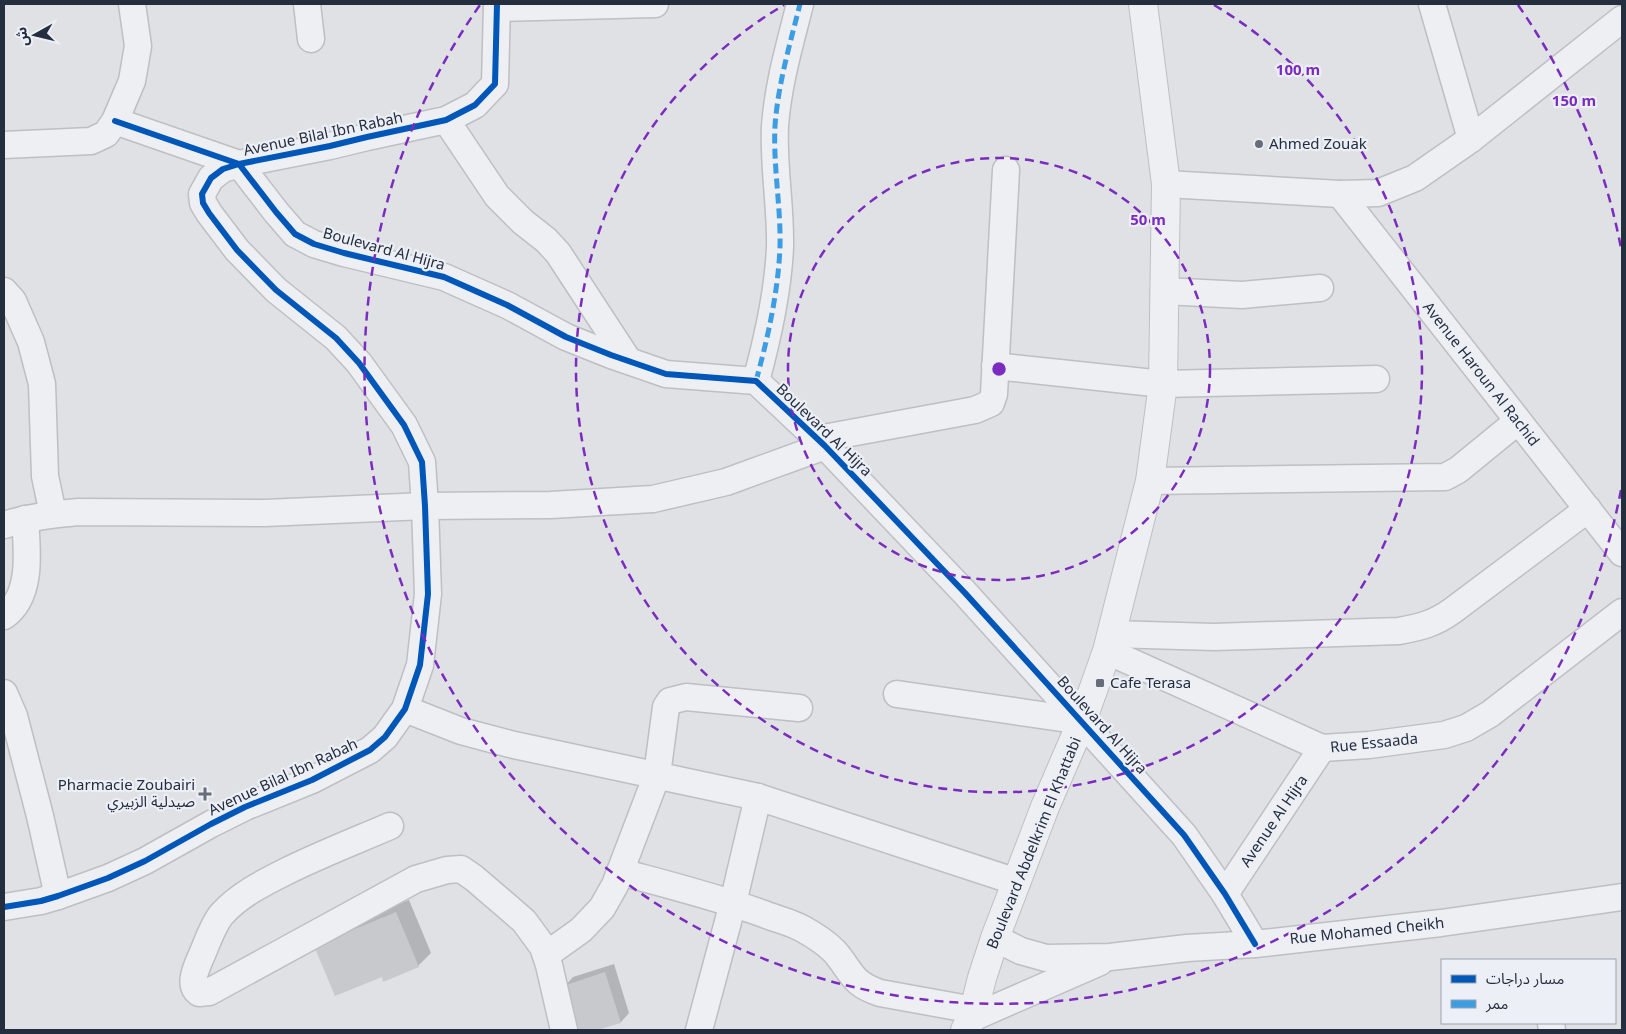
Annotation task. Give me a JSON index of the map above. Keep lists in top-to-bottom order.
{
  "streets": {
    "street": [
      "Avenue Bilal Ibn Rabah",
      "Boulevard Al Hijra",
      "Avenue Haroun Al Rachid",
      "Rue Essaada",
      "Avenue Al Hijra",
      "Boulevard Abdelkrim El Khattabi",
      "Rue Mohamed Cheikh"
    ]
  },
  "crossings": [
    ["Avenue Bilal Ibn Rabah", "Boulevard Al Hijra"],
    ["Boulevard Al Hijra", "Avenue Al Hijra"],
    ["Boulevard Al Hijra", "Boulevard Abdelkrim El Khattabi"],
    ["Boulevard Al Hijra", "Rue Mohamed Cheikh"],
    ["Rue Essaada", "Avenue Al Hijra"],
    ["Rue Essaada", "Boulevard Abdelkrim El Khattabi"],
    ["Boulevard Abdelkrim El Khattabi", "Rue Mohamed Cheikh"]
  ],
  "places": {
    "other": ["Ahmed Zouak"],
    "transit": ["Cafe Terasa"],
    "health": ["Pharmacie Zoubairi صيدلية الزبيري"]
  },
  "legend": ["مسار دراجات", "ممر"],
  "north": "left",
  "rings": ["100 m", "150 m", "50 m"]
}
